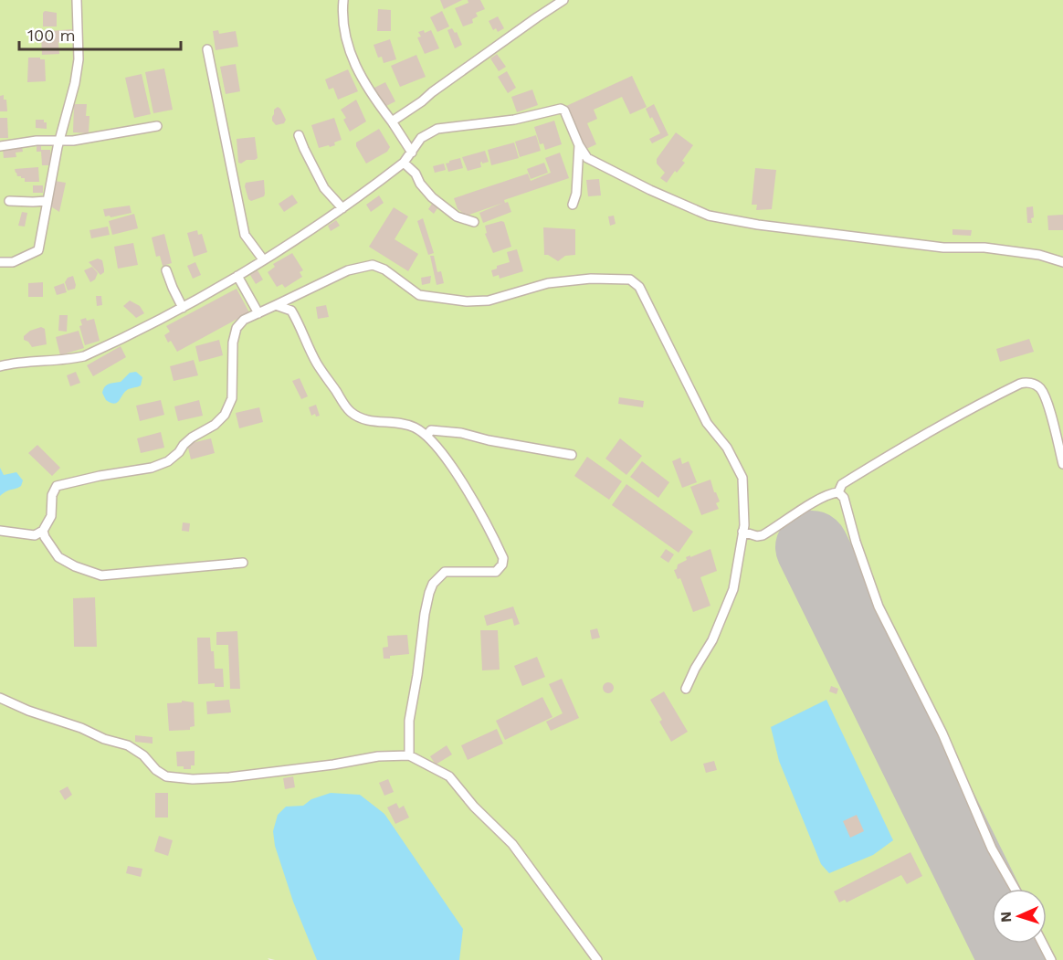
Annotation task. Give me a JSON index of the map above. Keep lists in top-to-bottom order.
{
  "scale_bar": "100 m",
  "north": "left"
}
